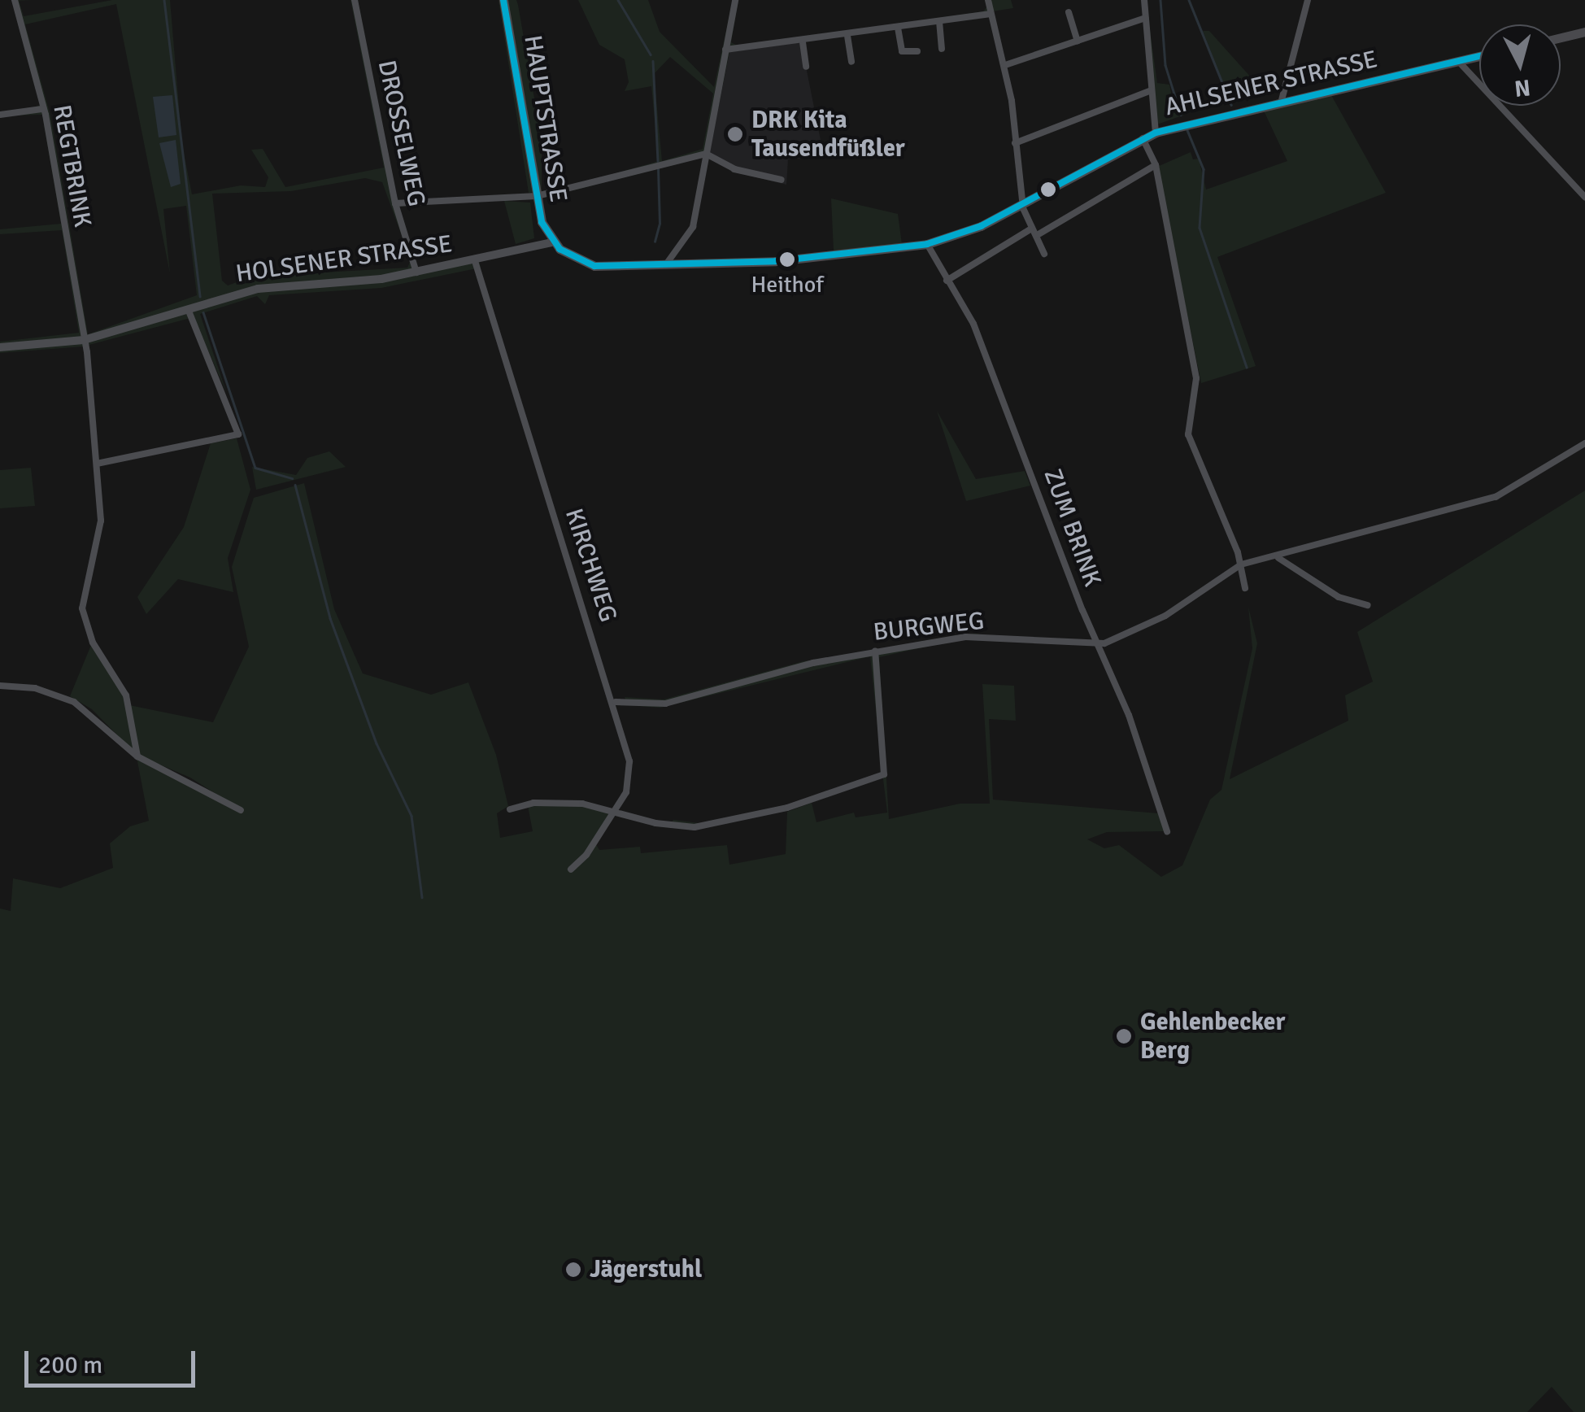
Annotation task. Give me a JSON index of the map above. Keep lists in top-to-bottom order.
{
  "streets": {
    "main road": ["AHLSENER STRASSE", "HAUPTSTRASSE"],
    "street": [
      "DROSSELWEG",
      "REGTBRINK",
      "HOLSENER STRASSE",
      "ZUM BRINK",
      "KIRCHWEG",
      "BURGWEG"
    ]
  },
  "crossings": [
    ["AHLSENER STRASSE", "HAUPTSTRASSE"],
    ["AHLSENER STRASSE", "HOLSENER STRASSE"],
    ["AHLSENER STRASSE", "ZUM BRINK"],
    ["HAUPTSTRASSE", "HOLSENER STRASSE"],
    ["DROSSELWEG", "HOLSENER STRASSE"],
    ["REGTBRINK", "HOLSENER STRASSE"],
    ["HOLSENER STRASSE", "KIRCHWEG"],
    ["ZUM BRINK", "BURGWEG"],
    ["KIRCHWEG", "BURGWEG"]
  ],
  "places": [
    "DRK Kita Tausendfüßler",
    "Heithof",
    "Gehlenbecker Berg",
    "Jägerstuhl"
  ],
  "scale_bar": "200 m",
  "north": "bottom"
}
